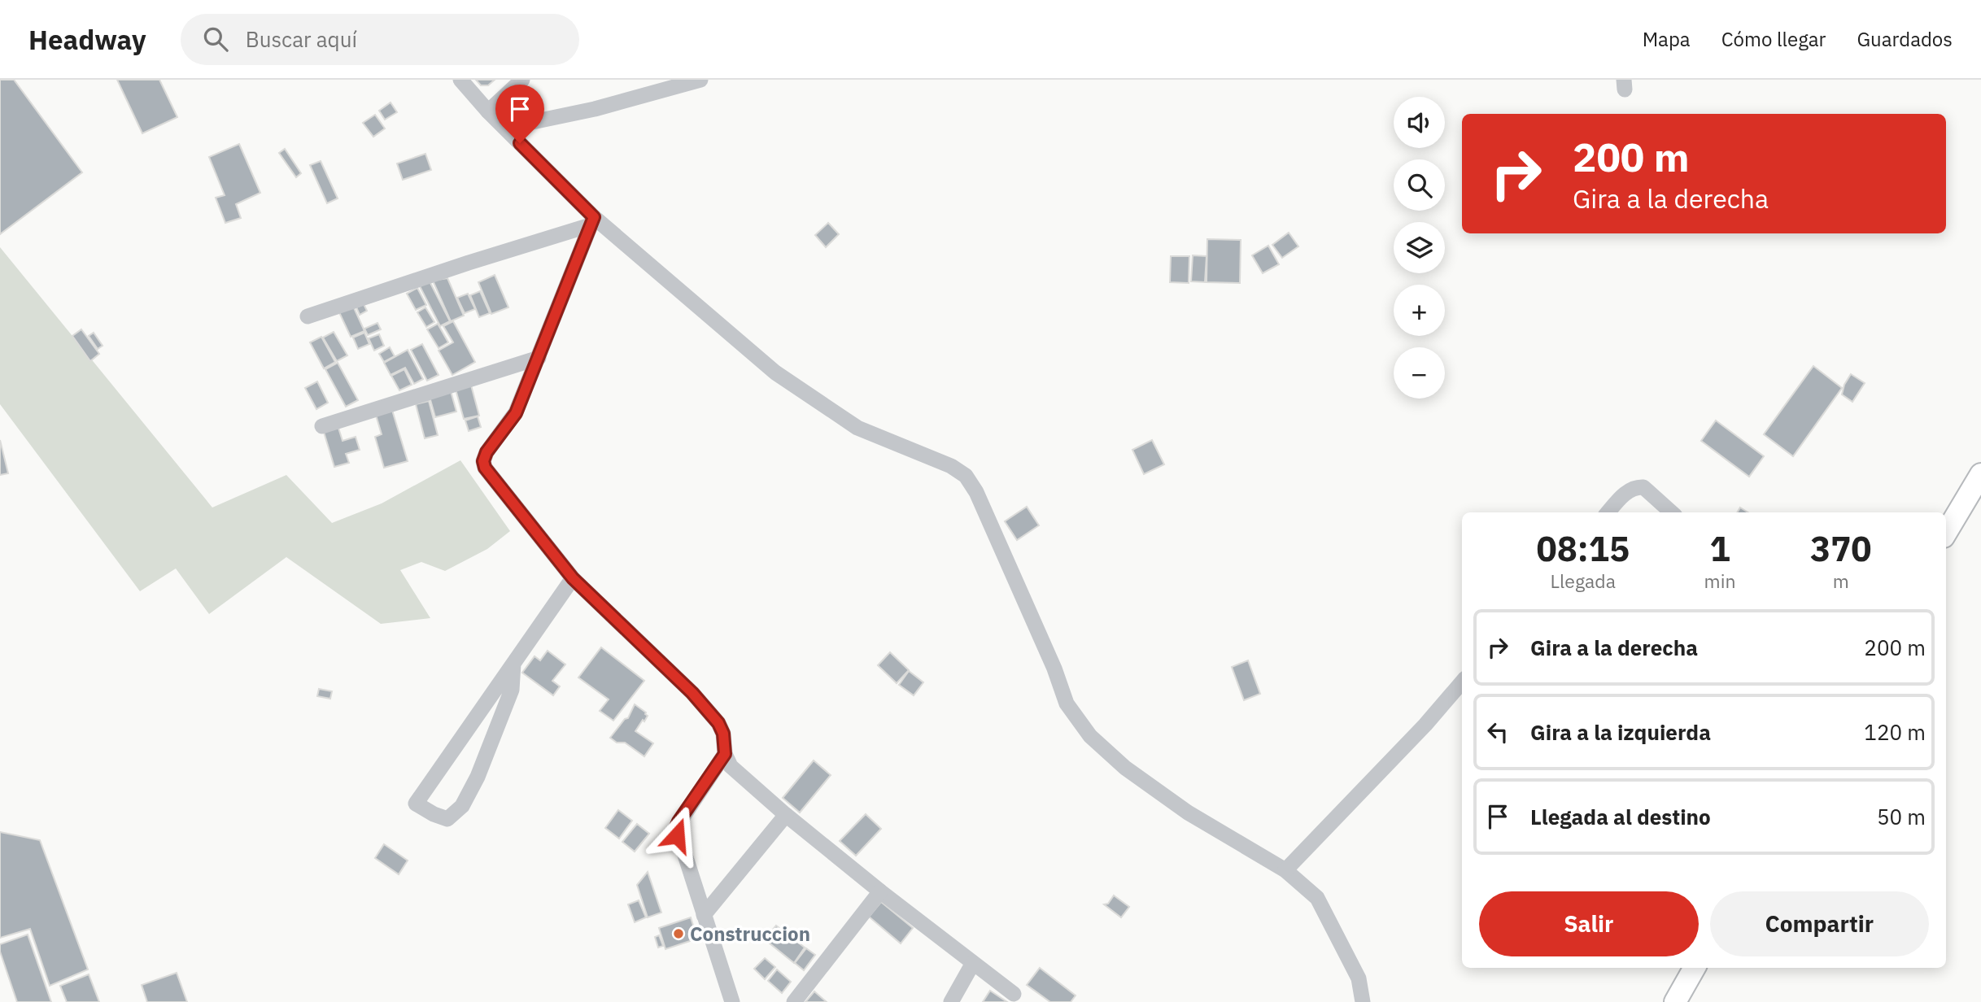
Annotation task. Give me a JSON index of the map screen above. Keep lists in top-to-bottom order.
{
  "places": ["Construccion"],
  "page": {
    "header": "Headway",
    "search": "Buscar aquí",
    "nav": ["Mapa", "Cómo llegar", "Guardados"],
    "map_buttons": ["+", "−"],
    "turn": ["200 m", "Gira a la derecha"],
    "eta": [
      "08:15",
      "Llegada",
      "1",
      "min",
      "370",
      "m"
    ],
    "list": [
      {
        "name": "Gira a la derecha",
        "value": "200 m"
      },
      {
        "name": "Gira a la izquierda",
        "value": "120 m"
      },
      {
        "name": "Llegada al destino",
        "value": "50 m"
      }
    ],
    "buttons": ["Salir", "Compartir"]
  }
}
